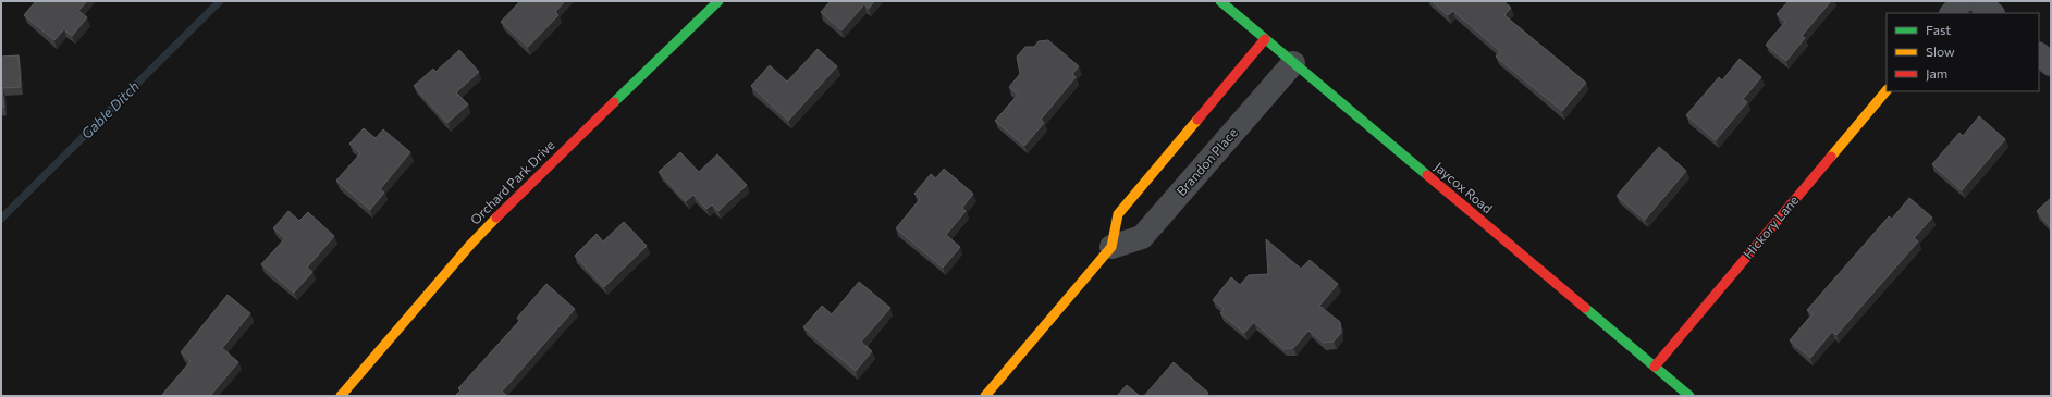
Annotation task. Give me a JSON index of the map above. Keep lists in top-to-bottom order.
{
  "streets": {
    "street": [
      "Brandon Place",
      "Orchard Park Drive",
      "Jaycox Road",
      "Hickory Lane"
    ]
  },
  "crossings": [
    ["Brandon Place", "Jaycox Road"],
    ["Jaycox Road", "Hickory Lane"]
  ],
  "water": ["Gable Ditch"],
  "legend": ["Fast", "Slow", "Jam"]
}
